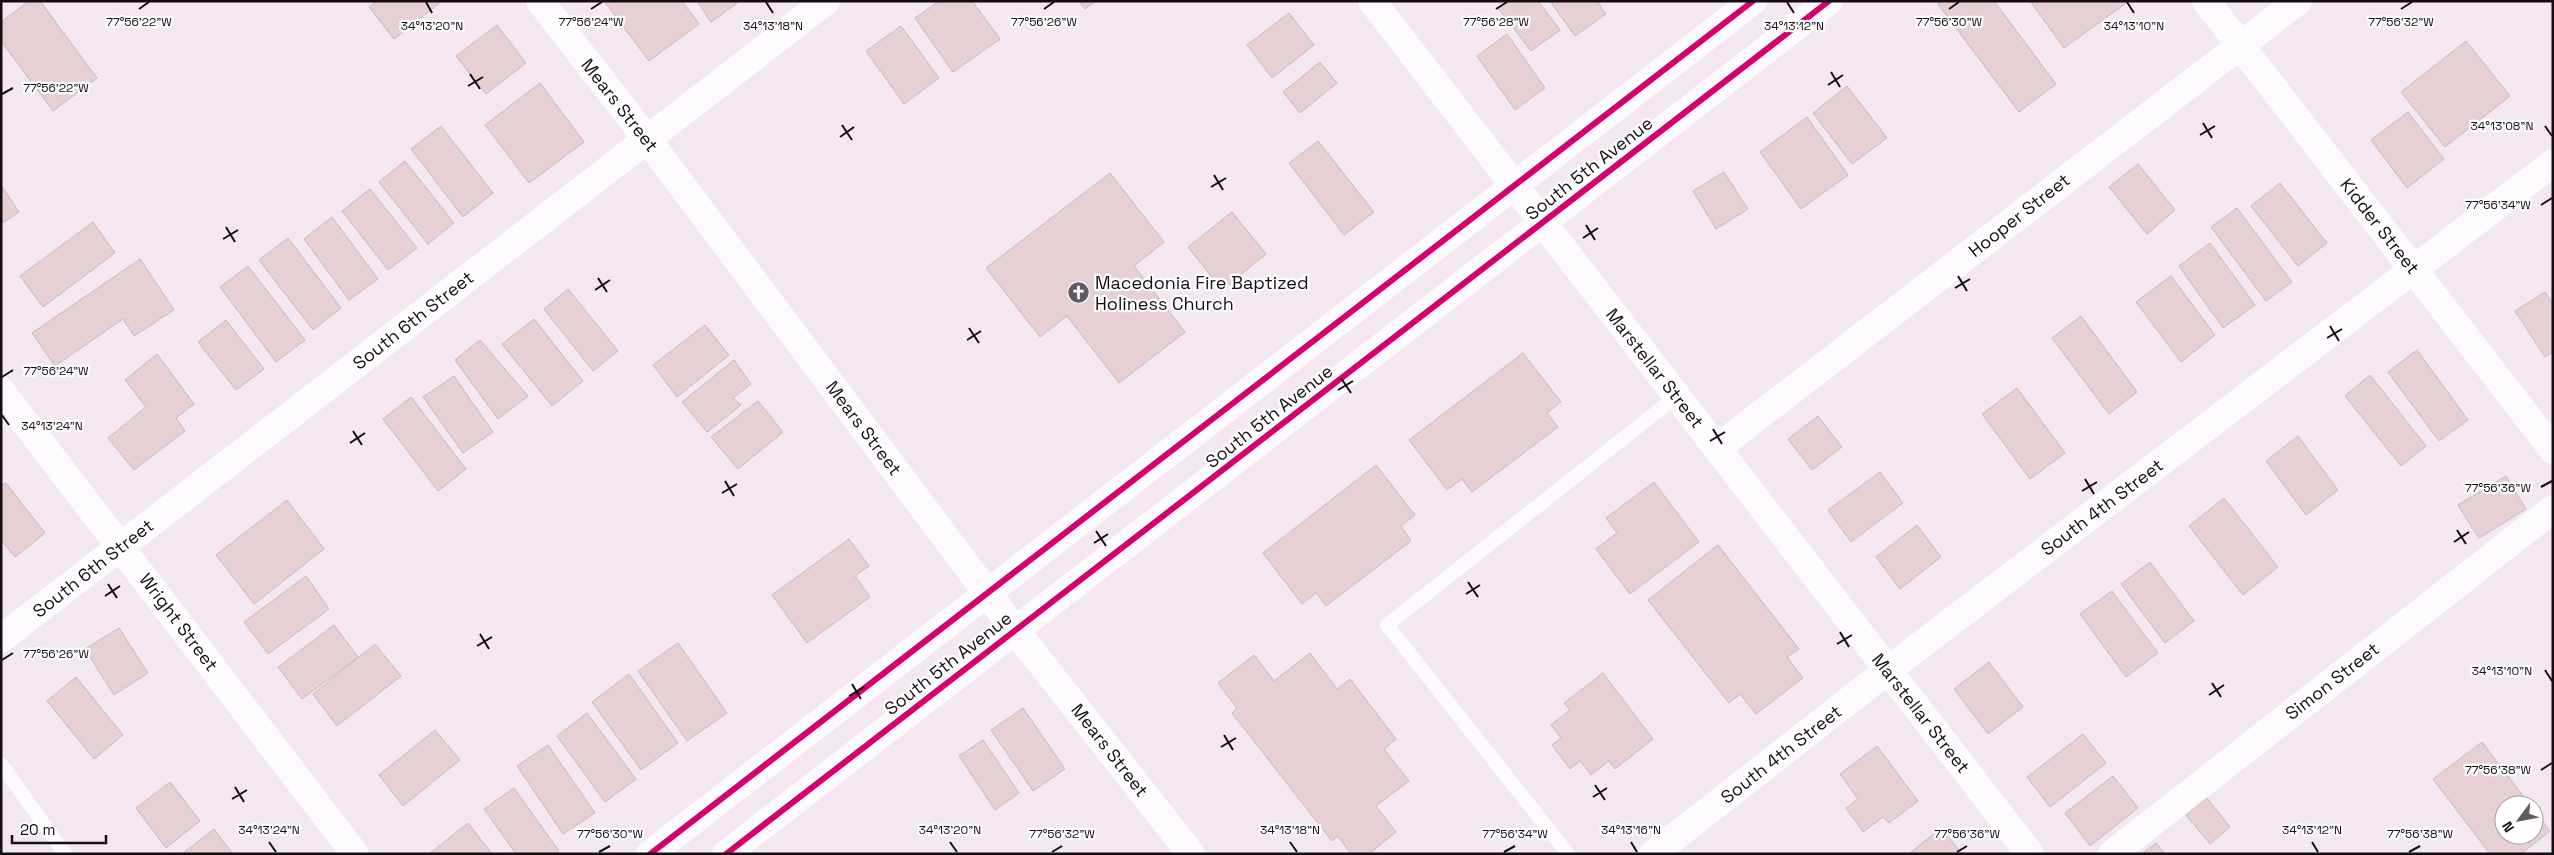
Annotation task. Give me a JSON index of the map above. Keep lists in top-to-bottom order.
{
  "streets": {
    "street": [
      "Mears Street",
      "South 5th Avenue",
      "Hooper Street",
      "Kidder Street",
      "South 6th Street",
      "Marstellar Street",
      "South 4th Street",
      "Wright Street",
      "Simon Street"
    ]
  },
  "crossings": [
    ["Mears Street", "South 5th Avenue"],
    ["Mears Street", "South 6th Street"],
    ["South 5th Avenue", "Marstellar Street"],
    ["Hooper Street", "Kidder Street"],
    ["Hooper Street", "Marstellar Street"],
    ["Kidder Street", "South 4th Street"],
    ["South 6th Street", "Wright Street"],
    ["Marstellar Street", "South 4th Street"]
  ],
  "places": {
    "church": ["Macedonia Fire Baptized Holiness Church"]
  },
  "scale_bar": "20 m",
  "north": "bottom left",
  "coordinates": [
    "77°56'22\"W",
    "77°56'24\"W",
    "77°56'26\"W",
    "77°56'28\"W",
    "77°56'30\"W",
    "77°56'32\"W",
    "34°13'12\"N",
    "34°13'20\"N",
    "34°13'18\"N",
    "34°13'10\"N",
    "34°13'08\"N",
    "77°56'34\"W",
    "34°13'24\"N",
    "77°56'36\"W",
    "77°56'38\"W",
    "34°13'16\"N"
  ]
}
